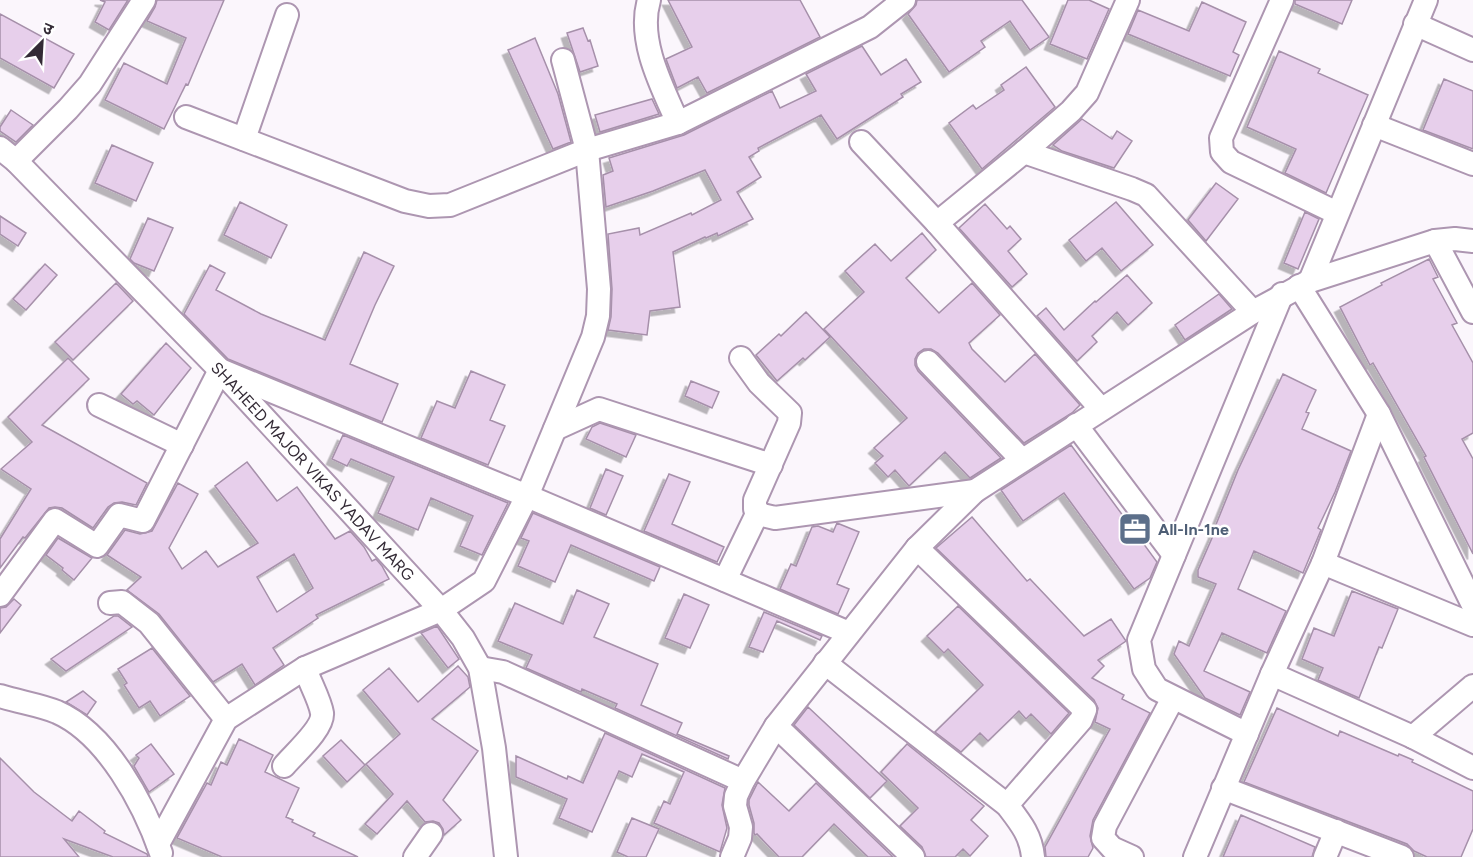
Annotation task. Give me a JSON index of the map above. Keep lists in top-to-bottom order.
{
  "streets": {
    "street": ["SHAHEED MAJOR VIKAS YADAV MARG"]
  },
  "places": {
    "office": ["All-In-1ne"]
  },
  "north": "top right"
}
